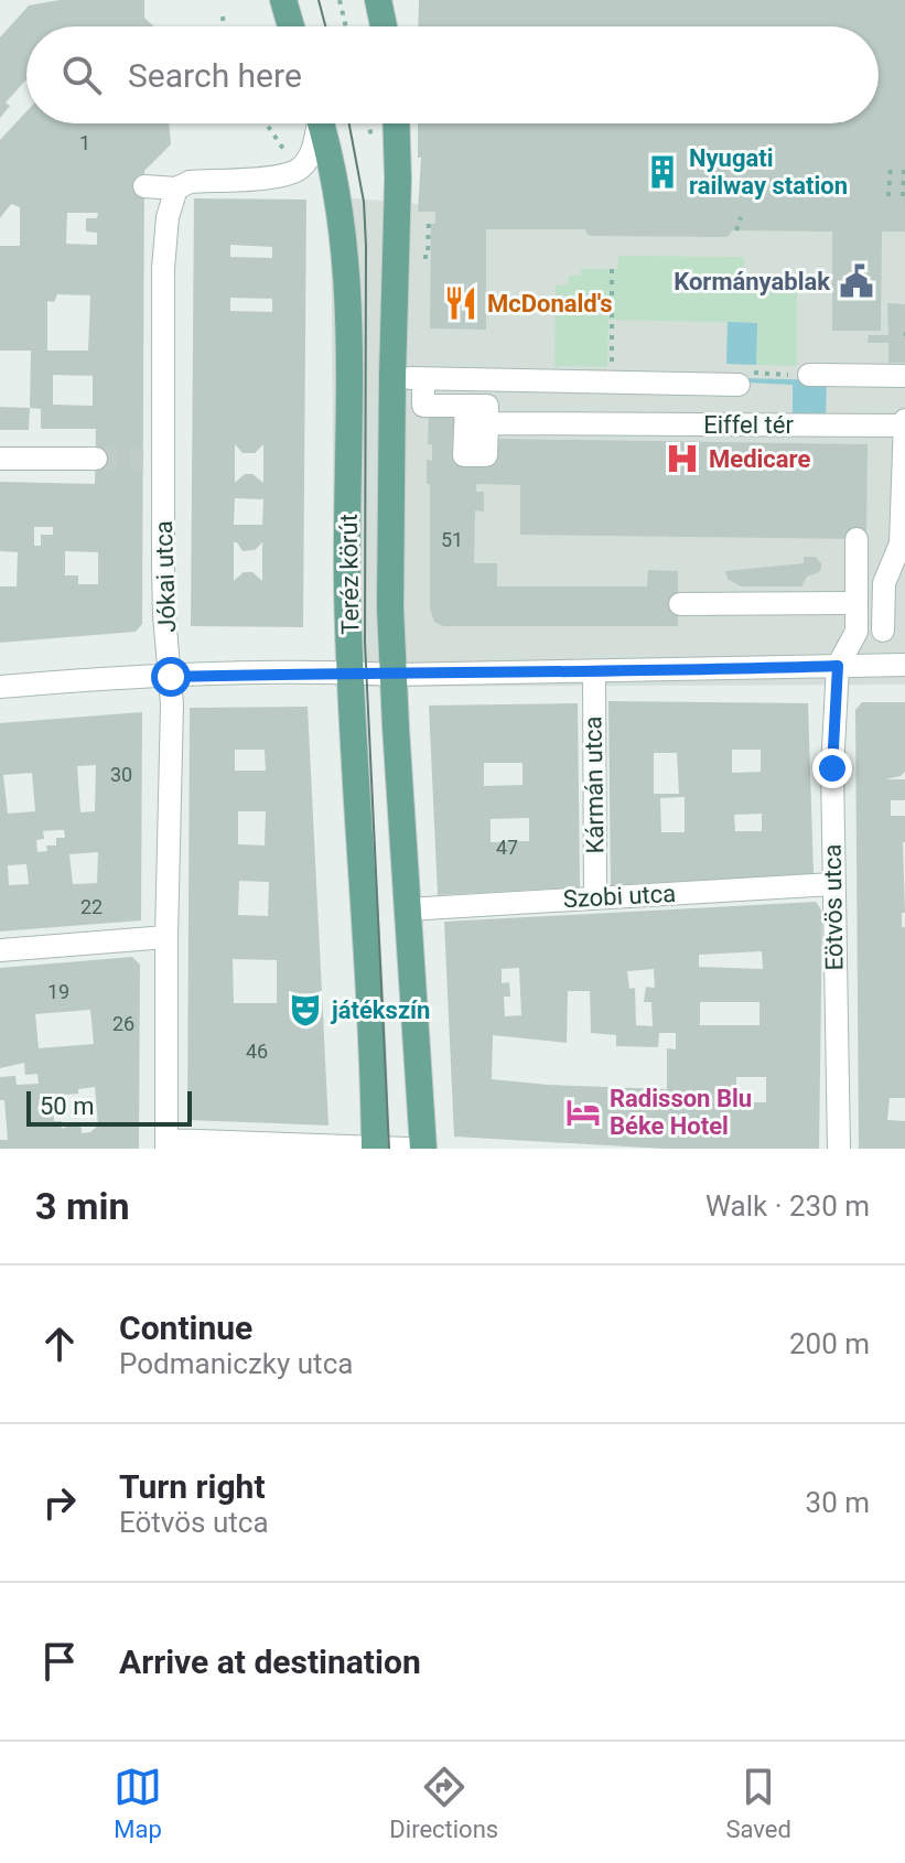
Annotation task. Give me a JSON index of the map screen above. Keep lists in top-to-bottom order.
{
  "streets": {
    "main road": ["Teréz körút"],
    "street": [
      "Eiffel tér",
      "Jókai utca",
      "Kármán utca",
      "Szobi utca",
      "Eötvös utca"
    ]
  },
  "crossings": [
    ["Eiffel tér", "Teréz körút"],
    ["Teréz körút", "Szobi utca"],
    ["Kármán utca", "Szobi utca"],
    ["Szobi utca", "Eötvös utca"]
  ],
  "places": {
    "building": ["Nyugati railway station"],
    "public building": ["Kormányablak"],
    "restaurant": ["McDonald's"],
    "hospital": ["Medicare"],
    "theatre": ["játékszín"],
    "hotel": ["Radisson Blu Béke Hotel"]
  },
  "house_numbers": [
    "1",
    "51",
    "30",
    "47",
    "22",
    "19",
    "26",
    "46"
  ],
  "scale_bar": "50 m",
  "page": {
    "search": "Search here",
    "scale": "50 m",
    "heading": ["3 min", "Walk · 230 m"],
    "list": [
      ["Continue", "Podmaniczky utca", "200 m"],
      ["Turn right", "Eötvös utca", "30 m"],
      "Arrive at destination"
    ],
    "nav": ["Map", "Directions", "Saved"]
  }
}
